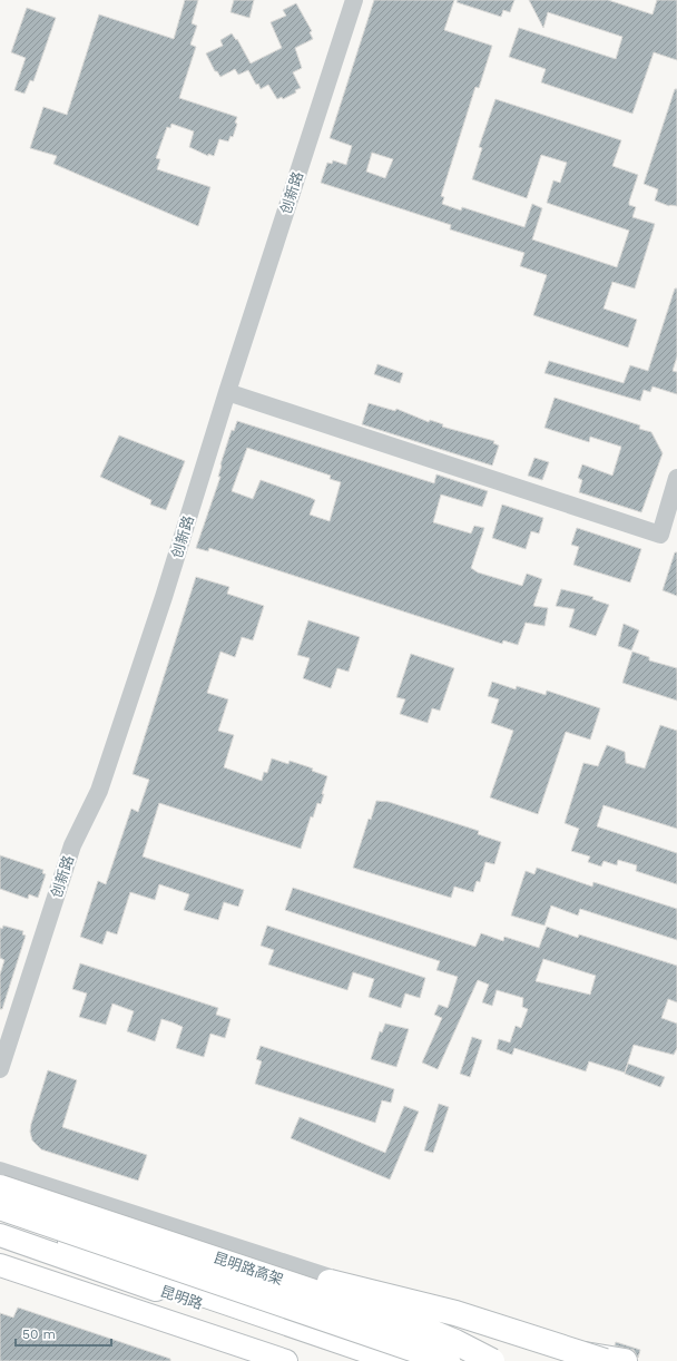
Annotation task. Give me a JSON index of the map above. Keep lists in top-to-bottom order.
{
  "streets": {
    "highway": ["昆明路高架"],
    "main road": ["昆明路"],
    "street": ["创新路"]
  },
  "scale_bar": "50 m"
}
